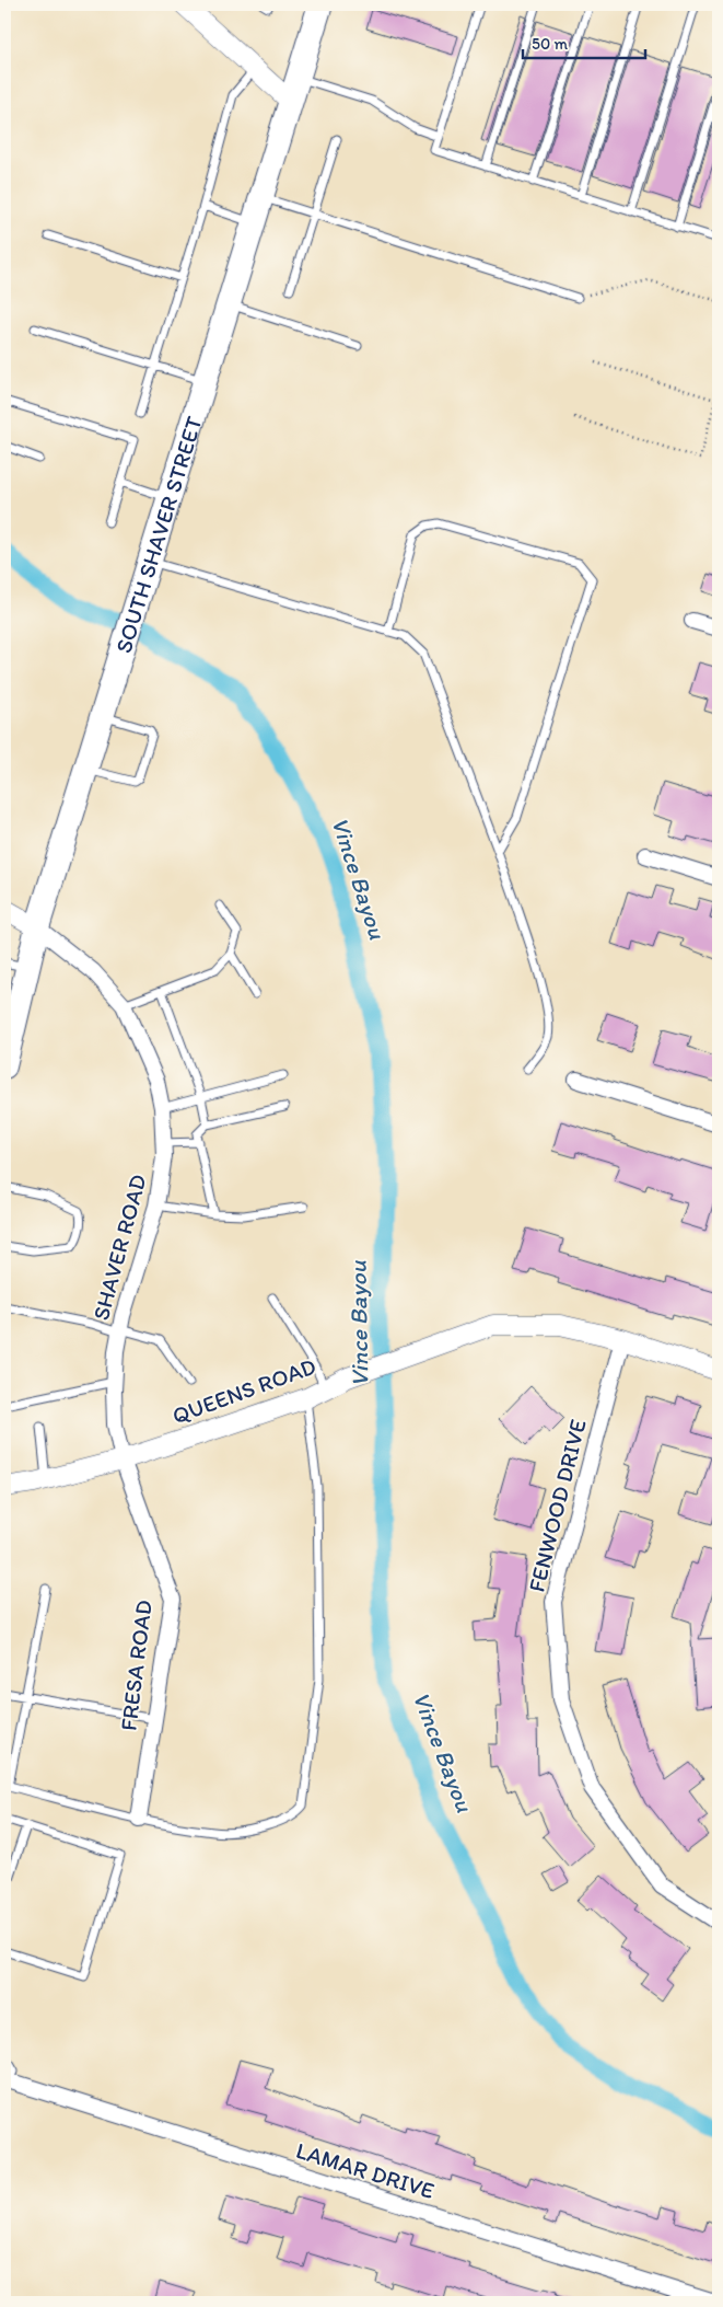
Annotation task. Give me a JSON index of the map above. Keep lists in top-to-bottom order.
{
  "streets": {
    "main road": ["SOUTH SHAVER STREET"],
    "street": [
      "SHAVER ROAD",
      "QUEENS ROAD",
      "FENWOOD DRIVE",
      "FRESA ROAD",
      "LAMAR DRIVE"
    ]
  },
  "crossings": [
    ["SOUTH SHAVER STREET", "SHAVER ROAD"],
    ["SHAVER ROAD", "QUEENS ROAD"],
    ["SHAVER ROAD", "FRESA ROAD"],
    ["QUEENS ROAD", "FENWOOD DRIVE"],
    ["QUEENS ROAD", "FRESA ROAD"]
  ],
  "water": ["Vince Bayou"],
  "scale_bar": "50 m"
}
